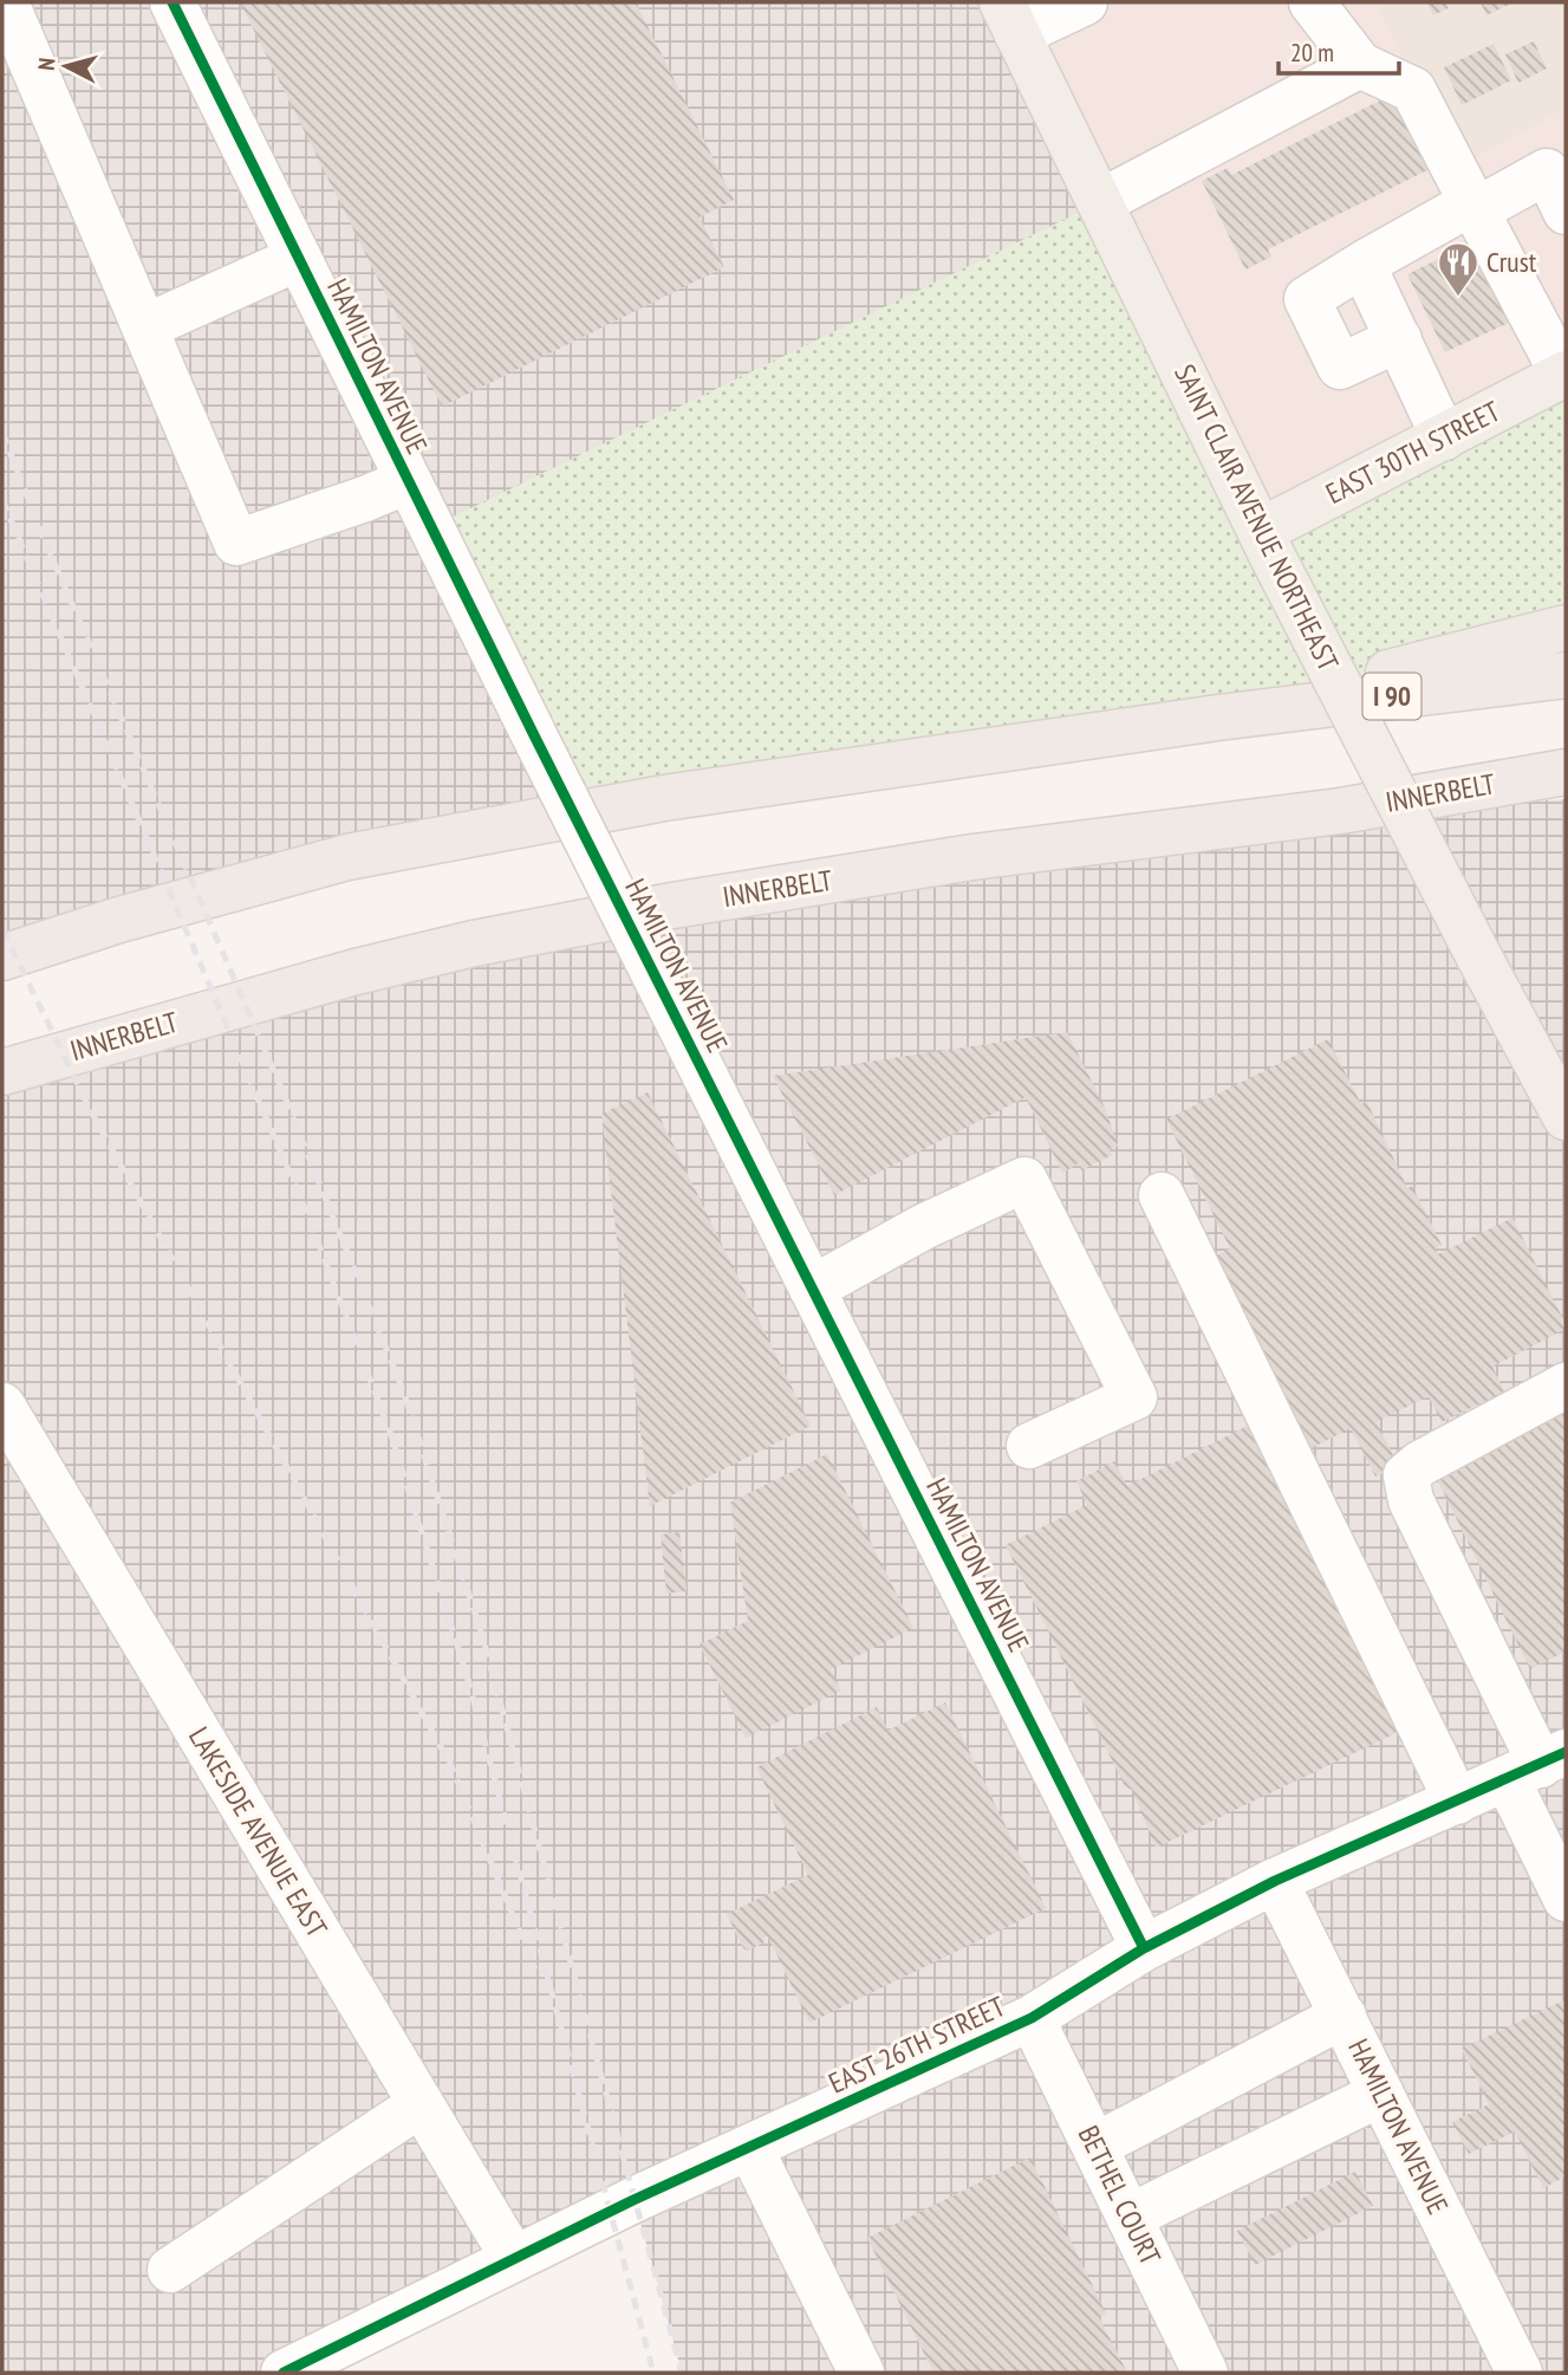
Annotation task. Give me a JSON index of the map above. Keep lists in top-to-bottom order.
{
  "streets": {
    "highway": ["I 90", "INNERBELT"],
    "main road": ["EAST 30TH STREET", "SAINT CLAIR AVENUE NORTHEAST"],
    "street": [
      "HAMILTON AVENUE",
      "LAKESIDE AVENUE EAST",
      "EAST 26TH STREET",
      "BETHEL COURT"
    ]
  },
  "crossings": [
    ["HAMILTON AVENUE", "EAST 26TH STREET"],
    ["EAST 30TH STREET", "SAINT CLAIR AVENUE NORTHEAST"],
    ["LAKESIDE AVENUE EAST", "EAST 26TH STREET"],
    ["EAST 26TH STREET", "BETHEL COURT"]
  ],
  "places": {
    "restaurant": ["Crust"]
  },
  "scale_bar": "20 m",
  "north": "left"
}
